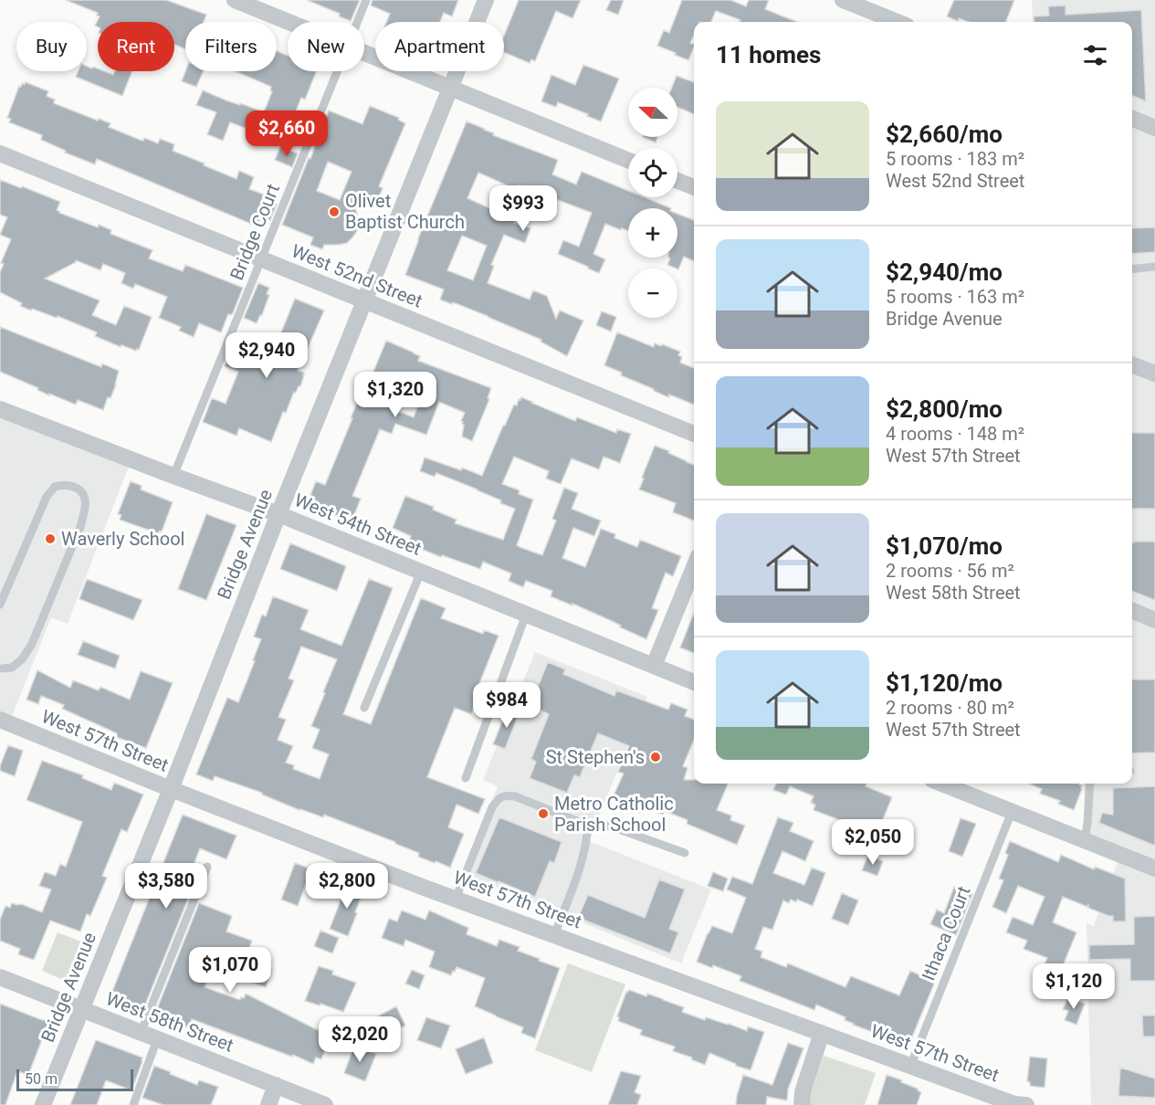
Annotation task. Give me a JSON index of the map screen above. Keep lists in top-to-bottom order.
{
  "streets": {
    "street": [
      "West 52nd Street",
      "West 54th Street",
      "Bridge Avenue",
      "West 57th Street",
      "West 58th Street"
    ],
    "lane": ["Bridge Court", "Ithaca Court"]
  },
  "crossings": [
    ["Bridge Court", "West 52nd Street"],
    ["Bridge Court", "West 54th Street"],
    ["West 52nd Street", "Bridge Avenue"],
    ["West 54th Street", "Bridge Avenue"],
    ["Bridge Avenue", "West 57th Street"],
    ["Bridge Avenue", "West 58th Street"],
    ["West 57th Street", "Ithaca Court"]
  ],
  "places": [
    "Olivet Baptist Church",
    "Waverly School",
    "St Stephen's",
    "Metro Catholic Parish School"
  ],
  "scale_bar": "50 m",
  "north": "left",
  "page": {
    "chip": [
      "Buy",
      "Rent",
      "Filters",
      "New",
      "Apartment"
    ],
    "heading": "11 homes",
    "map_buttons": ["+", "−"],
    "list": [
      {
        "name": "$2,660/mo",
        "note": "5 rooms · 183 m² · West 52nd Street"
      },
      {
        "name": "$2,940/mo",
        "note": "5 rooms · 163 m² · Bridge Avenue"
      },
      {
        "name": "$2,800/mo",
        "note": "4 rooms · 148 m² · West 57th Street"
      },
      {
        "name": "$1,070/mo",
        "note": "2 rooms · 56 m² · West 58th Street"
      },
      {
        "name": "$1,120/mo",
        "note": "2 rooms · 80 m² · West 57th Street"
      }
    ],
    "price": [
      "$2,660",
      "$993",
      "$2,940",
      "$1,320",
      "$984",
      "$2,050",
      "$3,580",
      "$2,800",
      "$1,070",
      "$1,120",
      "$2,020"
    ],
    "scale": "50 m"
  }
}
